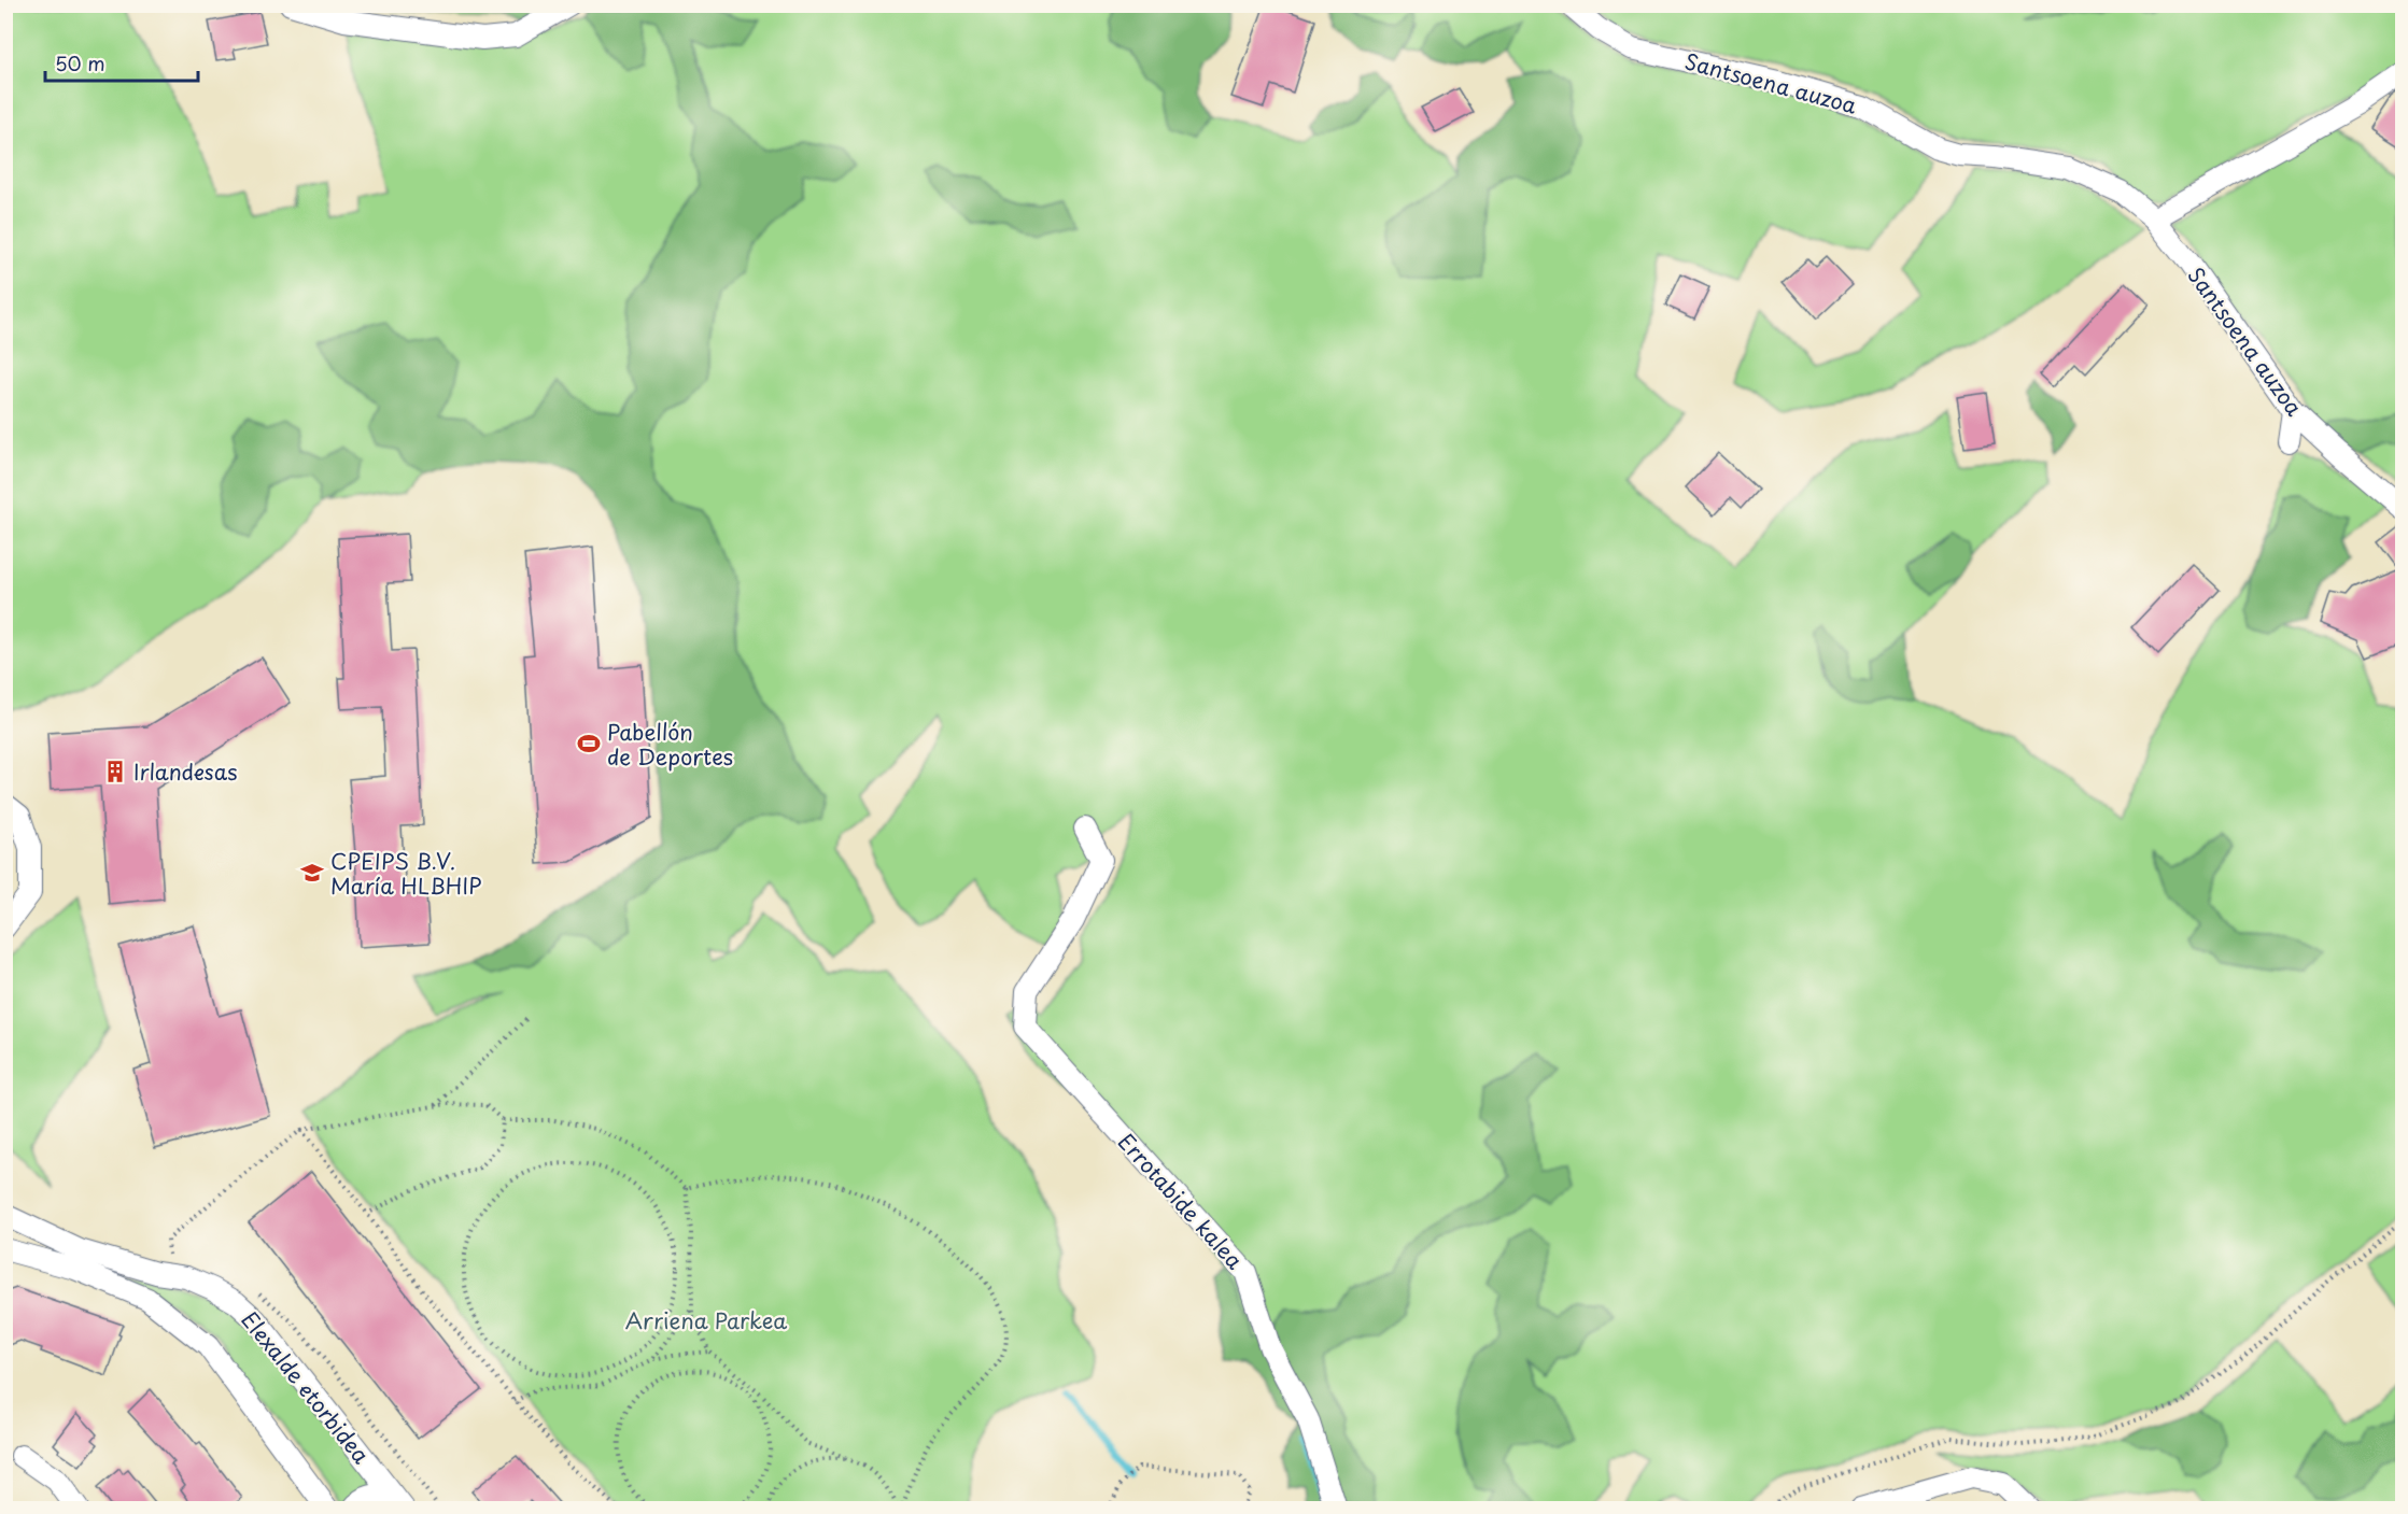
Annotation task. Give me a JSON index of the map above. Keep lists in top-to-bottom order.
{
  "streets": {
    "street": ["Santsoena auzoa", "Errotabide kalea", "Elexalde etorbidea"]
  },
  "parks": ["Arriena Parkea"],
  "places": {
    "sports": ["Pabellón de Deportes"],
    "building": ["Irlandesas"],
    "school or university": ["CPEIPS B.V. María HLBHIP"]
  },
  "scale_bar": "50 m"
}
